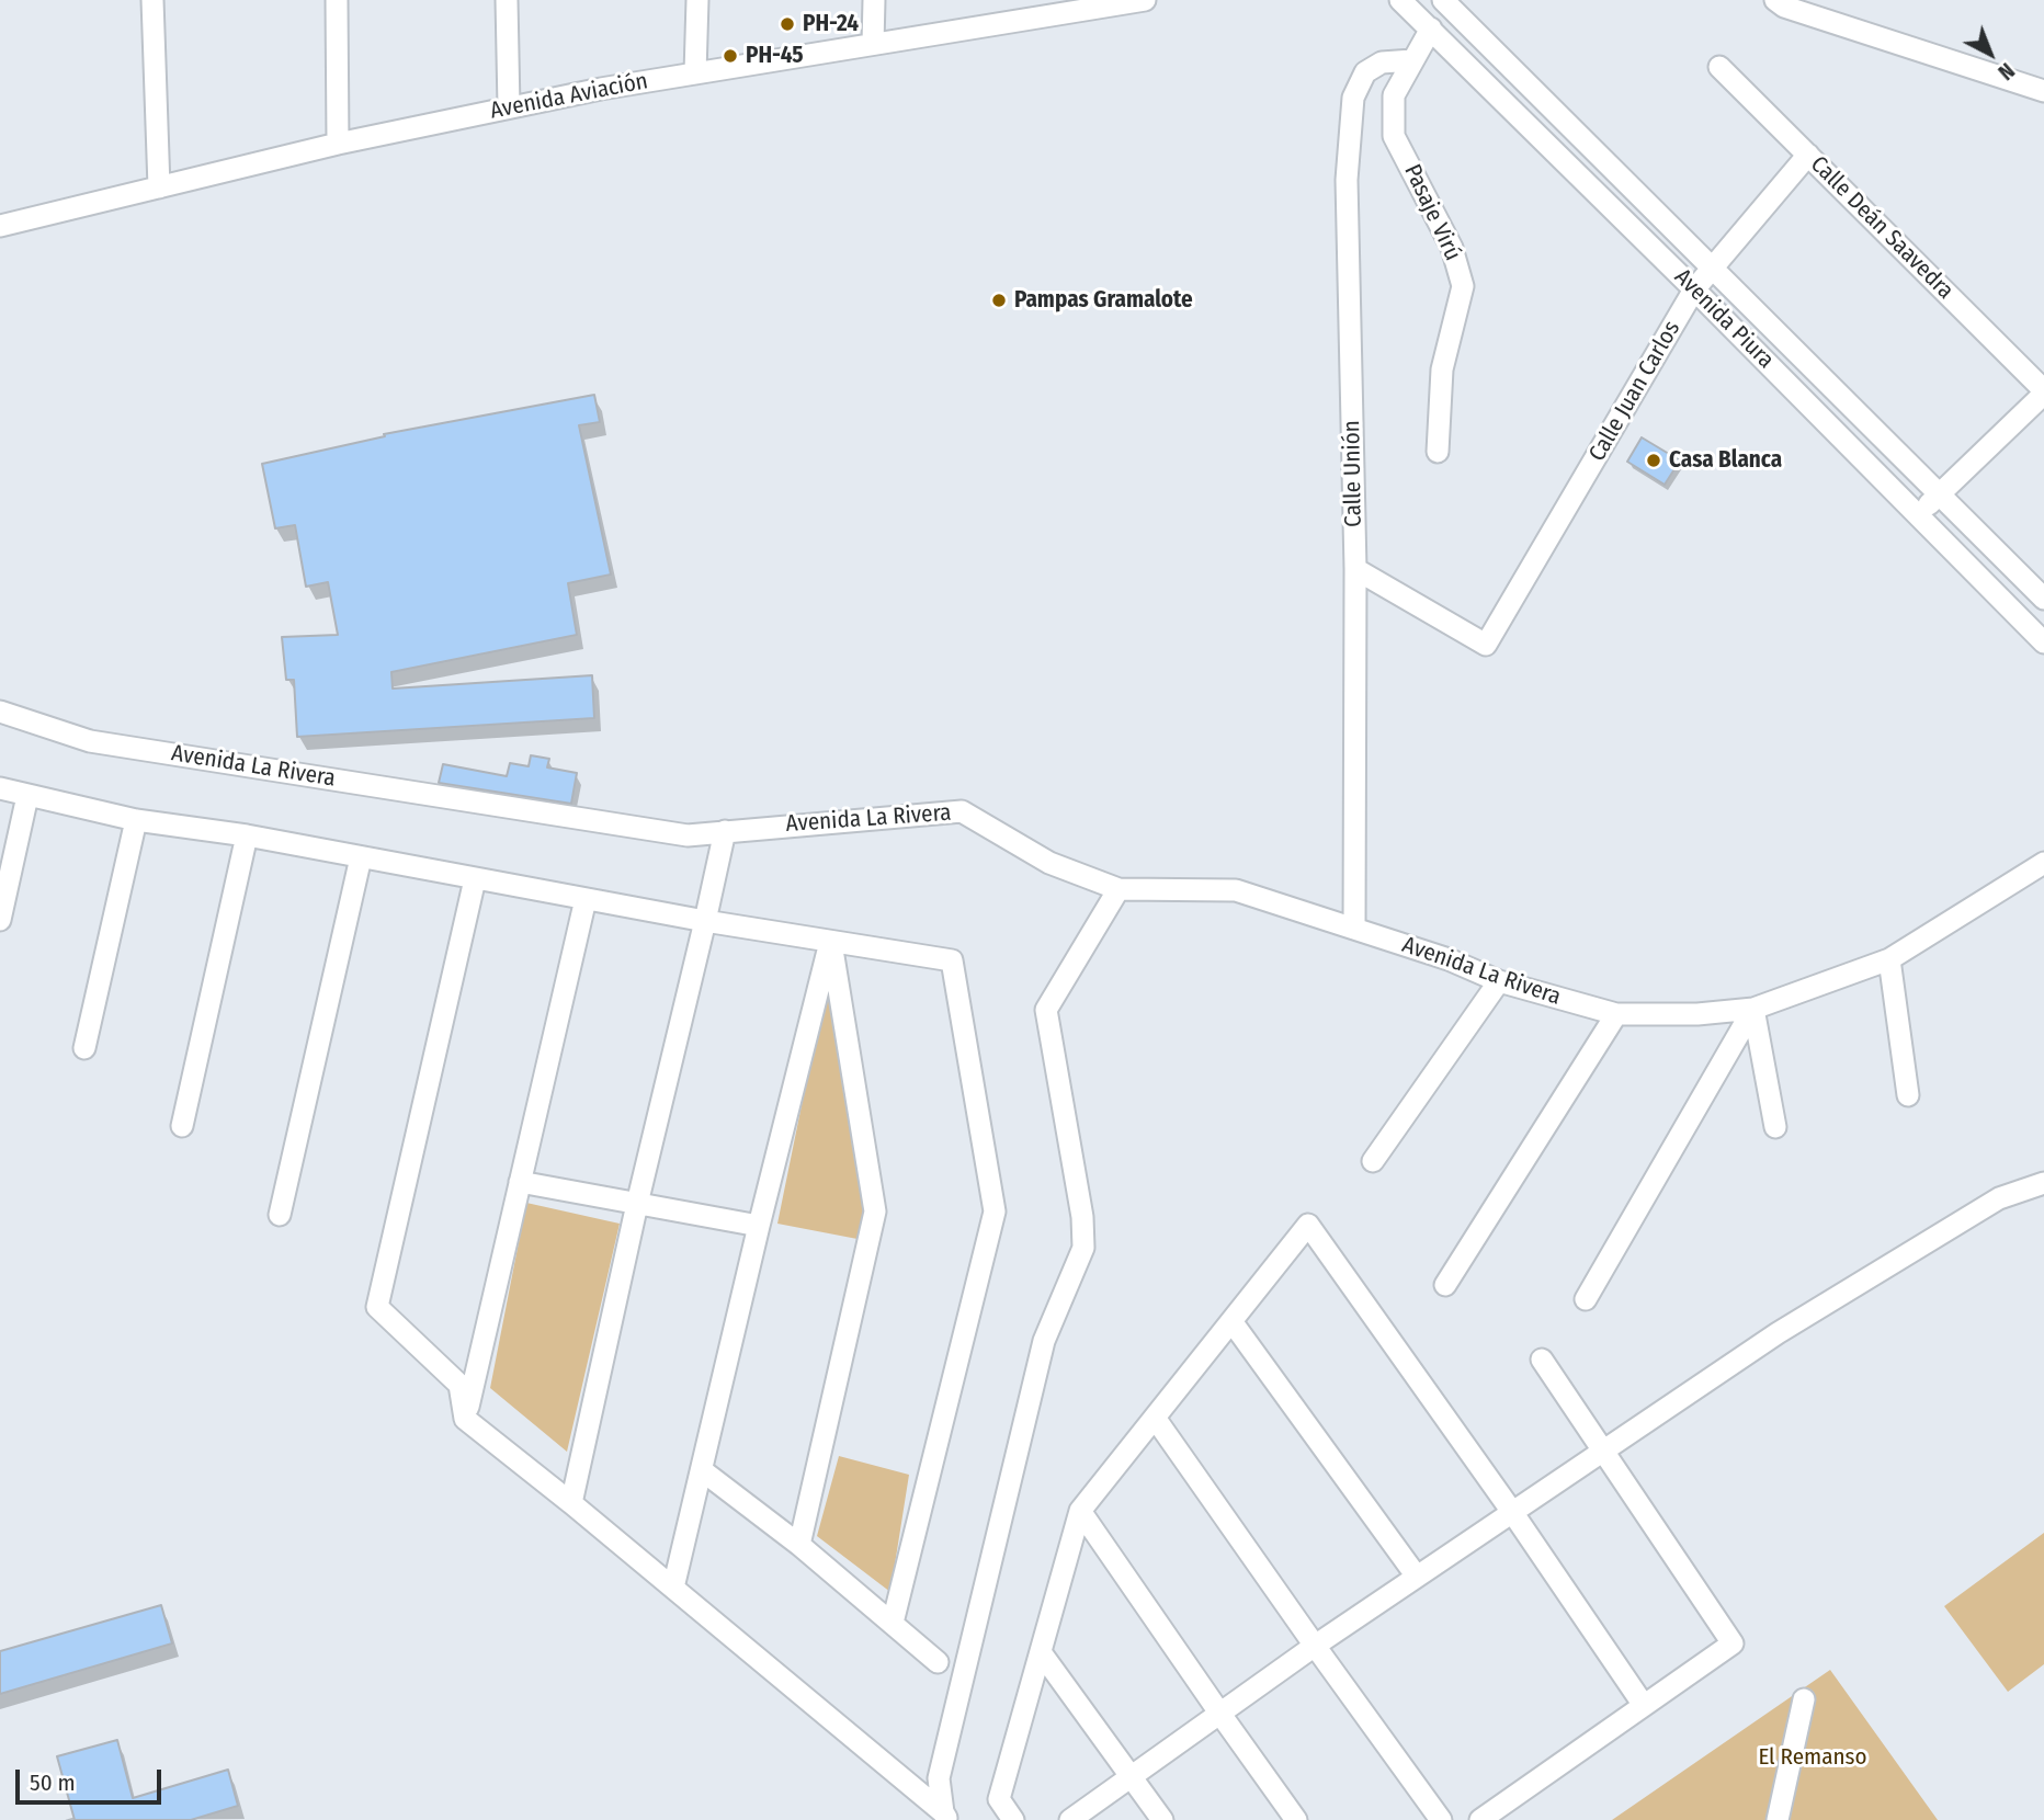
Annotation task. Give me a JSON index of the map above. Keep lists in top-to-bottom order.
{
  "streets": {
    "street": [
      "Avenida Aviación",
      "Pasaje Virú",
      "Calle Deán Saavedra",
      "Avenida Piura",
      "Calle Juan Carlos",
      "Calle Unión",
      "Avenida La Rivera"
    ]
  },
  "crossings": [
    ["Pasaje Virú", "Avenida Piura"],
    ["Pasaje Virú", "Calle Unión"],
    ["Calle Deán Saavedra", "Calle Juan Carlos"],
    ["Avenida Piura", "Calle Juan Carlos"],
    ["Calle Juan Carlos", "Calle Unión"],
    ["Calle Unión", "Avenida La Rivera"]
  ],
  "parks": ["El Remanso"],
  "places": [
    "PH-24",
    "PH-45",
    "Pampas Gramalote",
    "Casa Blanca"
  ],
  "scale_bar": "50 m",
  "north": "bottom right"
}
